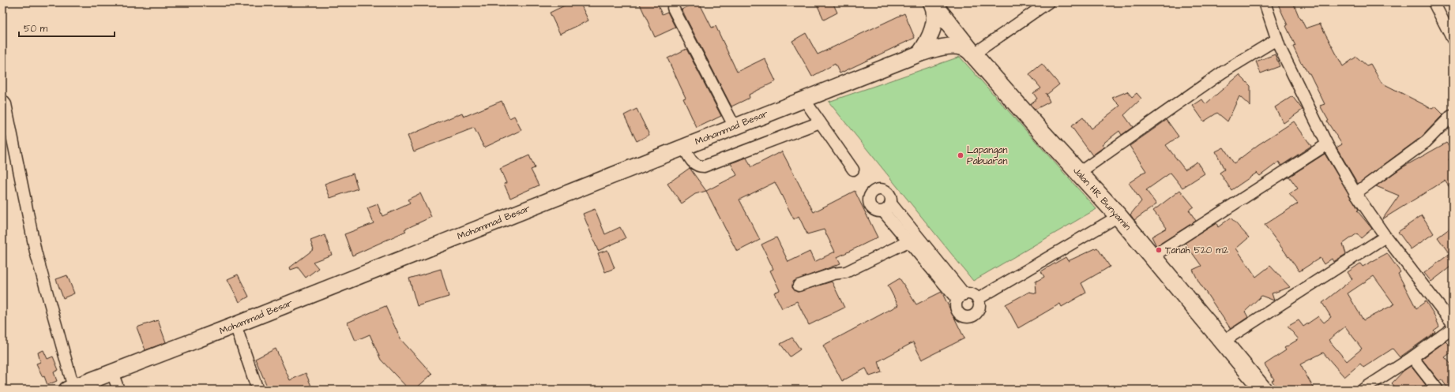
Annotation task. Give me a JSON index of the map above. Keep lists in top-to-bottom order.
{
  "streets": {
    "main road": ["Jalan HR Bunyamin"],
    "street": ["Mohammad Besar"]
  },
  "crossings": [
    ["Mohammad Besar", "Jalan HR Bunyamin"]
  ],
  "places": ["Lapangan Pabuaran", "Tanah 520 m2"],
  "scale_bar": "50 m"
}
